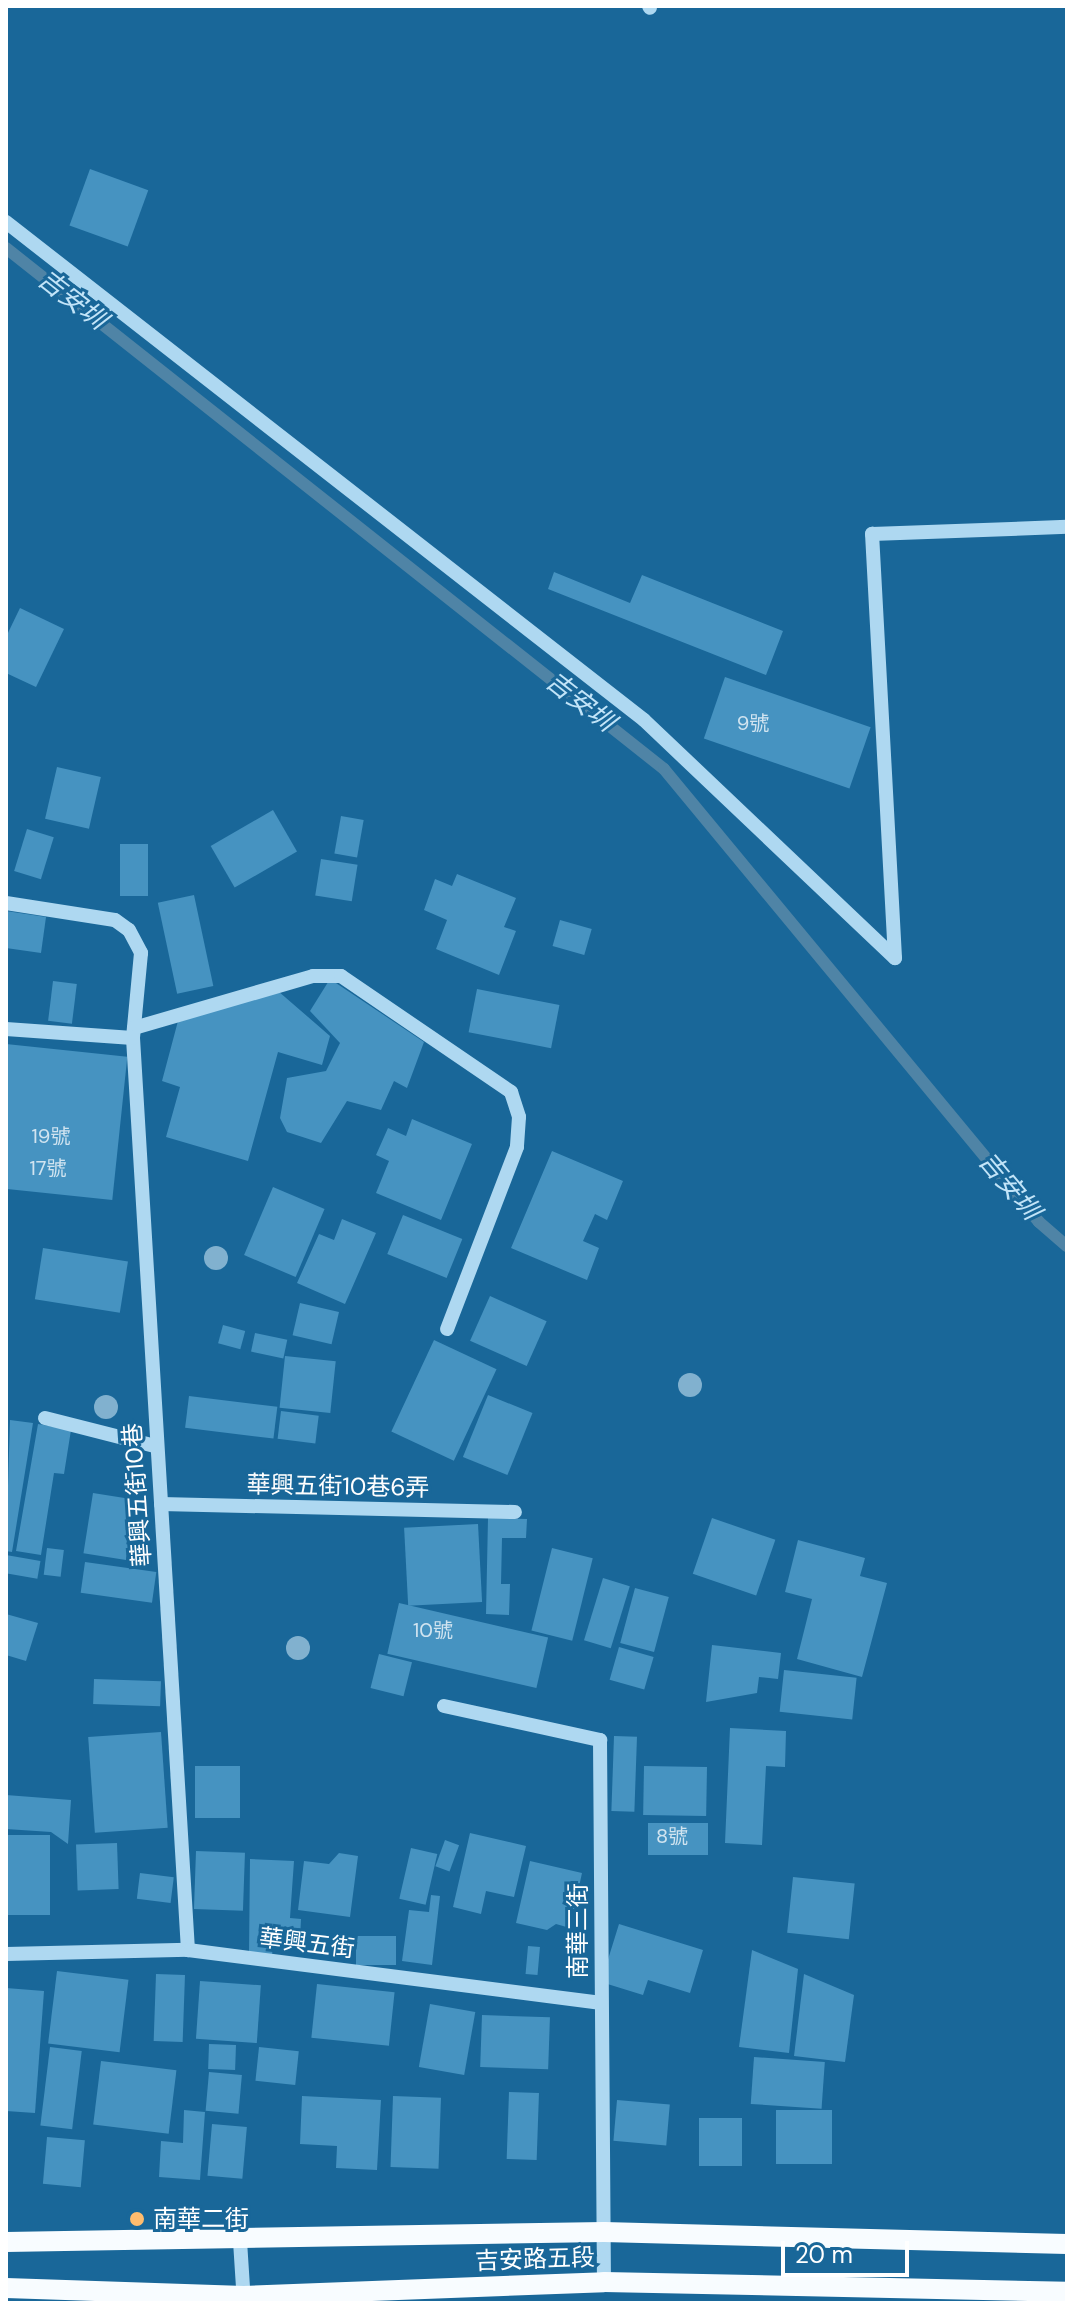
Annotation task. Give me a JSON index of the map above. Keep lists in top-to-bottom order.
{
  "streets": {
    "main road": ["吉安路五段"],
    "street": [
      "華興五街10巷6弄",
      "華興五街10巷",
      "南華三街",
      "華興五街"
    ]
  },
  "crossings": [
    ["華興五街10巷6弄", "華興五街10巷"],
    ["華興五街10巷", "華興五街"],
    ["南華三街", "華興五街"],
    ["南華三街", "吉安路五段"]
  ],
  "water": ["吉安圳"],
  "places": ["南華二街"],
  "house_numbers": [
    "9號",
    "19號",
    "17號",
    "10號",
    "8號"
  ],
  "scale_bar": "20 m"
}
